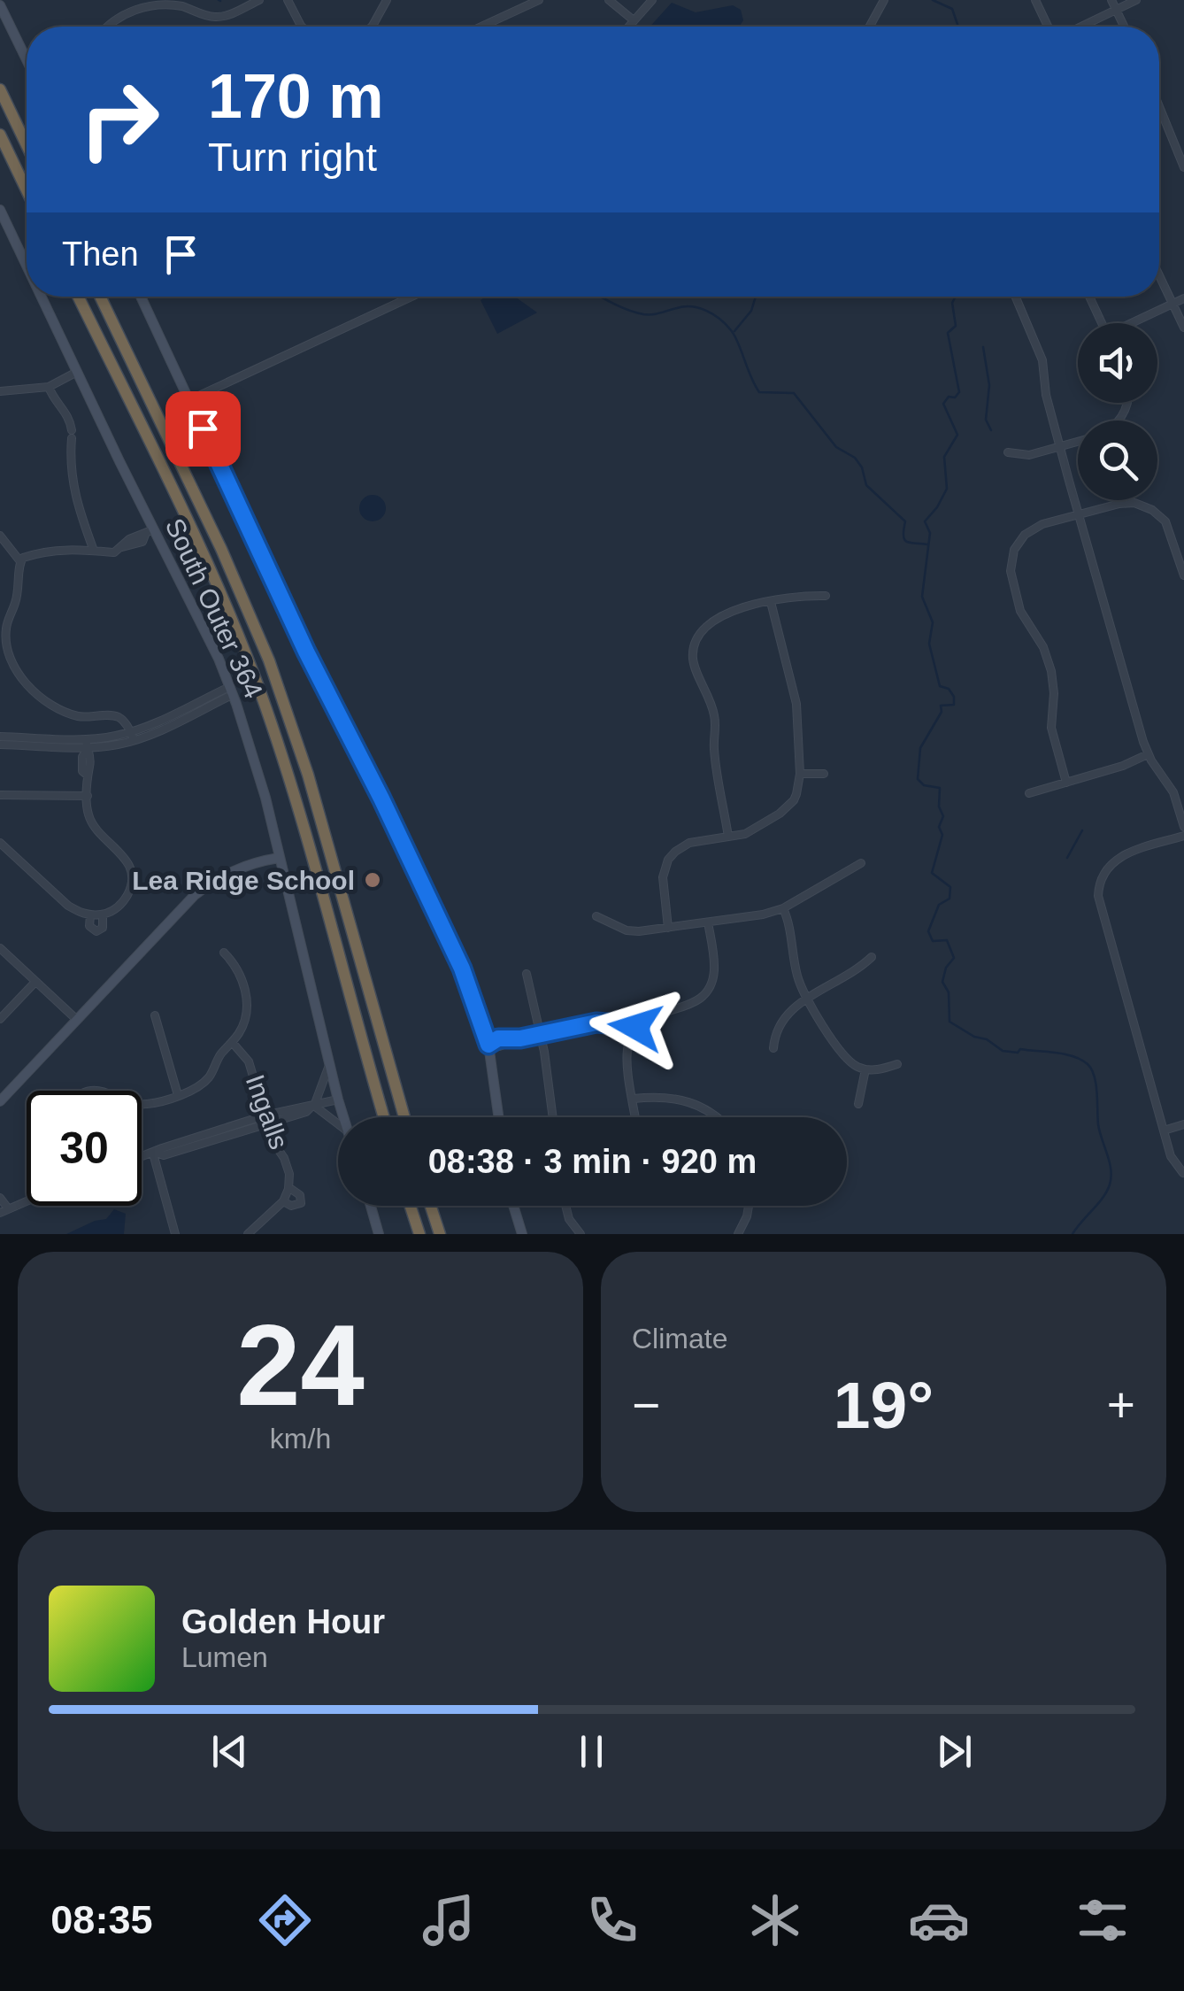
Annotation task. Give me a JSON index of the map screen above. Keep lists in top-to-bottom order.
{
  "streets": {
    "street": ["South Outer 364", "Ingalls"]
  },
  "places": ["Lea Ridge School"],
  "page": {
    "turn": ["170 m", "Turn right"],
    "then": "Then",
    "limit": "30",
    "trip": "08:38 · 3 min · 920 m",
    "tile": [
      ["24", "km/h"],
      "Climate"
    ],
    "heat": ["−", "19°", "+"],
    "song": ["Golden Hour", "Lumen"],
    "tabs": "08:35"
  }
}
